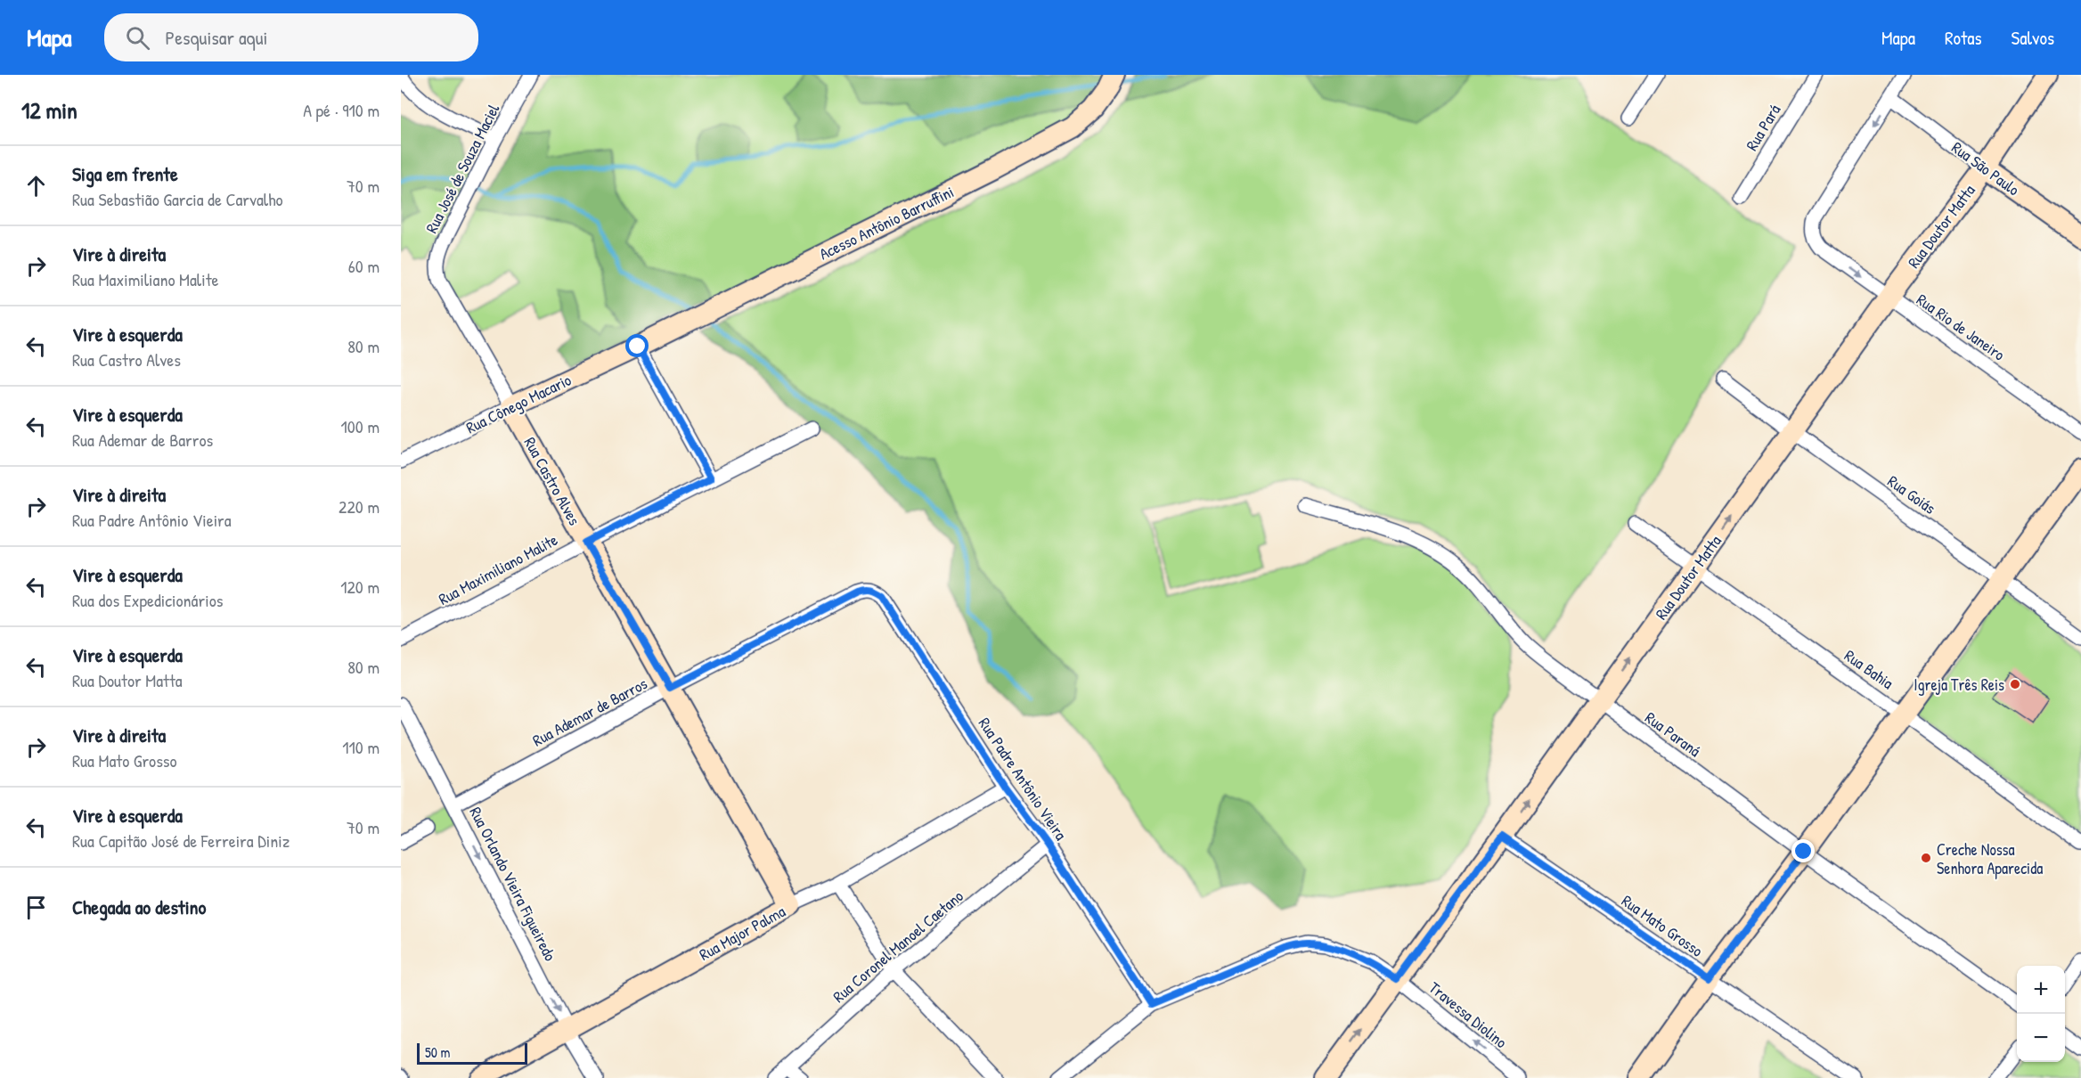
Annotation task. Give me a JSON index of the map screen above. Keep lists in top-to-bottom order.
{
  "streets": {
    "street": [
      "Rua Pará",
      "Rua José de Souza Maciel",
      "Rua São Paulo",
      "Acesso Antônio Barruffini",
      "Rua Doutor Matta",
      "Rua Rio de Janeiro",
      "Rua Cônego Macario",
      "Rua Castro Alves",
      "Rua Goiás",
      "Rua Maximiliano Malite",
      "Rua Bahia",
      "Rua Ademar de Barros",
      "Rua Paraná",
      "Rua Padre Antônio Vieira",
      "Rua Orlando Vieira Figueiredo",
      "Rua Mato Grosso",
      "Rua Major Palma",
      "Rua Coronel Manoel Caetano",
      "Travessa Diolino"
    ]
  },
  "crossings": [
    ["Rua José de Souza Maciel", "Rua Castro Alves"],
    ["Rua São Paulo", "Rua Doutor Matta"],
    ["Rua São Paulo", "Rua Rio de Janeiro"],
    ["Acesso Antônio Barruffini", "Rua Cônego Macario"],
    ["Rua Doutor Matta", "Rua Rio de Janeiro"],
    ["Rua Doutor Matta", "Rua Goiás"],
    ["Rua Doutor Matta", "Rua Bahia"],
    ["Rua Doutor Matta", "Rua Paraná"],
    ["Rua Doutor Matta", "Rua Mato Grosso"],
    ["Rua Doutor Matta", "Travessa Diolino"],
    ["Rua Cônego Macario", "Rua Castro Alves"],
    ["Rua Castro Alves", "Rua Maximiliano Malite"],
    ["Rua Castro Alves", "Rua Ademar de Barros"],
    ["Rua Castro Alves", "Rua Major Palma"],
    ["Rua Ademar de Barros", "Rua Padre Antônio Vieira"],
    ["Rua Ademar de Barros", "Rua Orlando Vieira Figueiredo"],
    ["Rua Padre Antônio Vieira", "Rua Major Palma"],
    ["Rua Padre Antônio Vieira", "Rua Coronel Manoel Caetano"],
    ["Rua Padre Antônio Vieira", "Travessa Diolino"],
    ["Rua Orlando Vieira Figueiredo", "Rua Major Palma"]
  ],
  "one_way": ["Rua Doutor Matta", "Rua Orlando Vieira Figueiredo"],
  "places": ["Igreja Três Reis", "Creche Nossa Senhora Aparecida"],
  "scale_bar": "50 m",
  "page": {
    "header": "Mapa",
    "search": "Pesquisar aqui",
    "nav": ["Mapa", "Rotas", "Salvos"],
    "heading": ["12 min", "A pé · 910 m"],
    "list": [
      ["Siga em frente", "Rua Sebastião Garcia de Carvalho", "70 m"],
      ["Vire à direita", "Rua Maximiliano Malite", "60 m"],
      ["Vire à esquerda", "Rua Castro Alves", "80 m"],
      ["Vire à esquerda", "Rua Ademar de Barros", "100 m"],
      ["Vire à direita", "Rua Padre Antônio Vieira", "220 m"],
      ["Vire à esquerda", "Rua dos Expedicionários", "120 m"],
      ["Vire à esquerda", "Rua Doutor Matta", "80 m"],
      ["Vire à direita", "Rua Mato Grosso", "110 m"],
      ["Vire à esquerda", "Rua Capitão José de Ferreira Diniz", "70 m"],
      "Chegada ao destino"
    ],
    "map_buttons": ["+", "−"],
    "scale": "50 m"
  }
}
